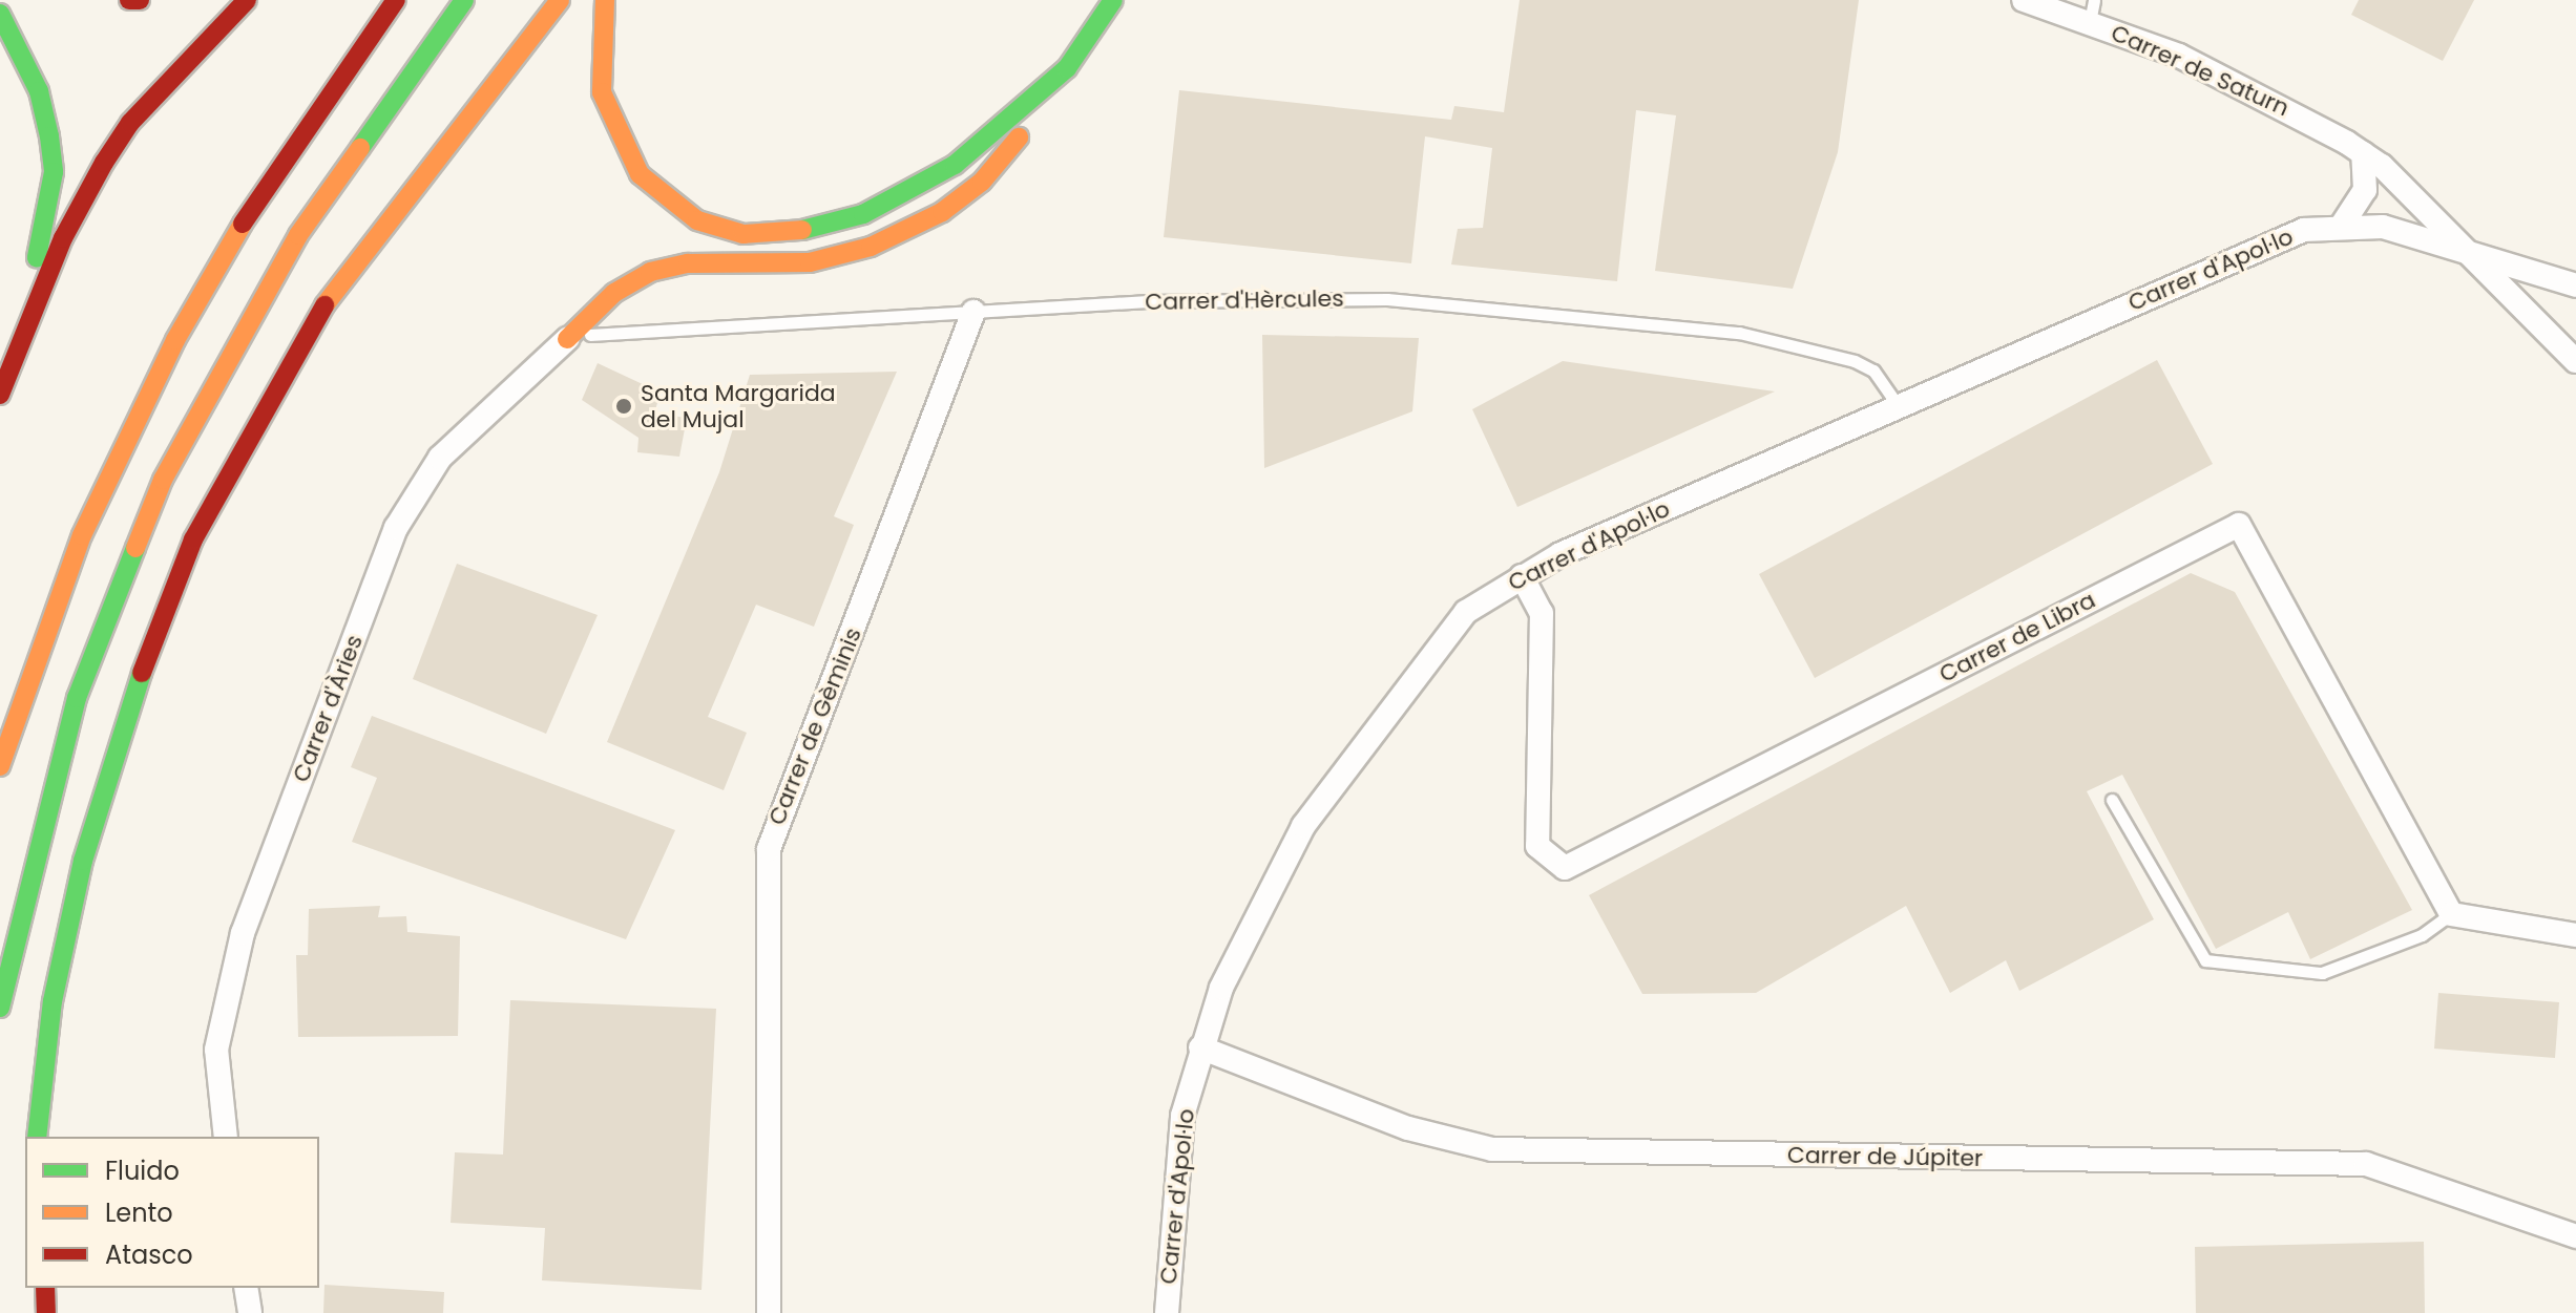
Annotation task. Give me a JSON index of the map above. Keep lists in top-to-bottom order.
{
  "streets": {
    "street": [
      "Carrer de Saturn",
      "Carrer d'Apol·lo",
      "Carrer de Libra",
      "Carrer d'Àries",
      "Carrer de Gèminis",
      "Carrer de Júpiter"
    ],
    "lane": ["Carrer d'Hèrcules"]
  },
  "crossings": [
    ["Carrer de Saturn", "Carrer d'Apol·lo"],
    ["Carrer d'Apol·lo", "Carrer d'Hèrcules"],
    ["Carrer d'Apol·lo", "Carrer de Libra"],
    ["Carrer d'Apol·lo", "Carrer de Júpiter"],
    ["Carrer d'Hèrcules", "Carrer d'Àries"],
    ["Carrer d'Hèrcules", "Carrer de Gèminis"]
  ],
  "places": ["Santa Margarida del Mujal"],
  "legend": ["Fluido", "Lento", "Atasco"]
}
